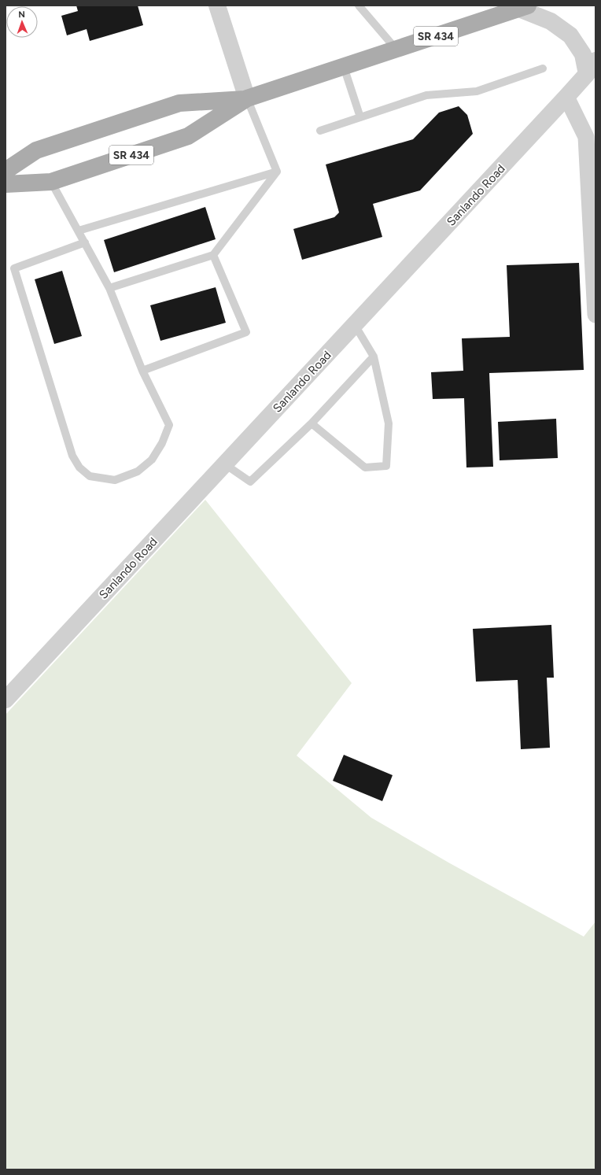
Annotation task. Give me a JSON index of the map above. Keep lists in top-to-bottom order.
{
  "streets": {
    "main road": ["SR 434"],
    "street": ["Sanlando Road"]
  },
  "north": "top"
}
